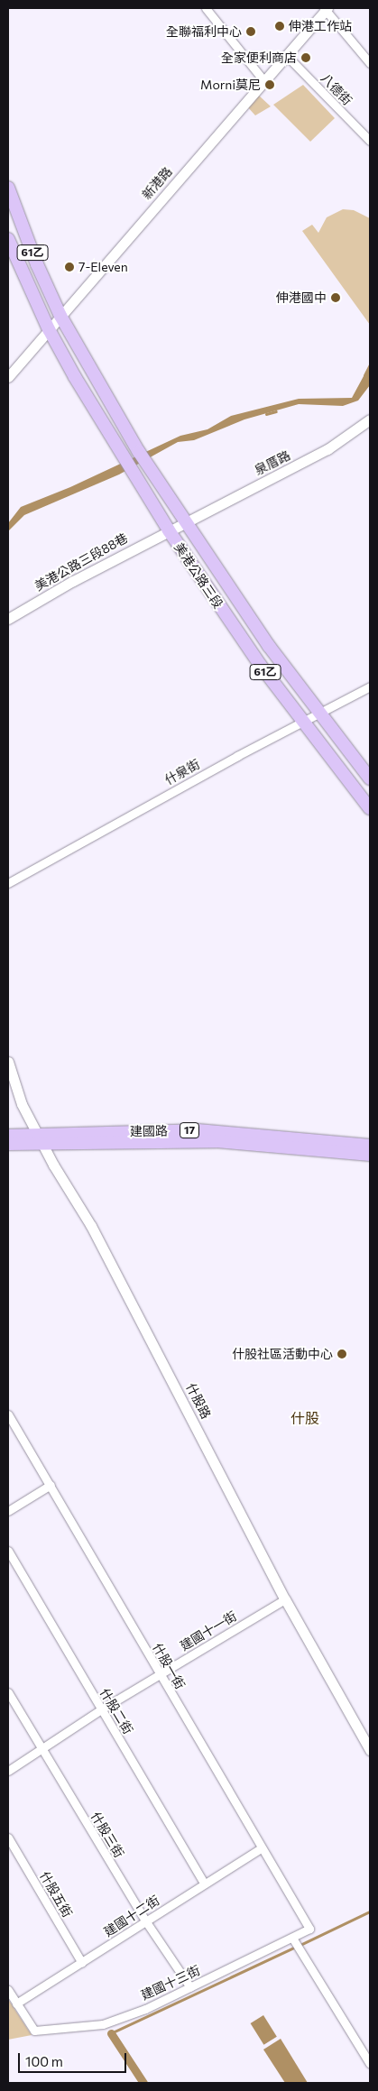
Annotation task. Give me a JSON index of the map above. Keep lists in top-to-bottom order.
{
  "streets": {
    "main road": [
      "61乙",
      "美港公路三段",
      "17",
      "建國路"
    ],
    "street": [
      "八德街",
      "新港路",
      "泉厝路",
      "美港公路三段88巷",
      "什泉街",
      "什股路",
      "建國十一街",
      "什股一街",
      "什股二街",
      "什股三街",
      "什股五街",
      "建國十二街",
      "建國十三街"
    ]
  },
  "crossings": [
    ["八德街", "新港路"],
    ["新港路", "61乙"],
    ["新港路", "美港公路三段"],
    ["61乙", "美港公路三段"],
    ["泉厝路", "美港公路三段88巷"],
    ["泉厝路", "美港公路三段"],
    ["美港公路三段88巷", "美港公路三段"],
    ["美港公路三段", "什泉街"],
    ["建國路", "什股路"],
    ["什股路", "建國十一街"],
    ["建國十一街", "什股一街"],
    ["建國十一街", "什股二街"],
    ["建國十一街", "什股三街"],
    ["什股一街", "建國十二街"],
    ["什股一街", "建國十三街"],
    ["什股二街", "建國十二街"],
    ["什股三街", "建國十二街"],
    ["什股三街", "建國十三街"],
    ["什股五街", "建國十二街"],
    ["建國十二街", "建國十三街"]
  ],
  "districts": ["什股"],
  "places": [
    "伸港工作站",
    "全聯福利中心",
    "全家便利商店",
    "Morni莫尼",
    "7-Eleven",
    "伸港國中",
    "什股社區活動中心"
  ],
  "scale_bar": "100 m"
}
